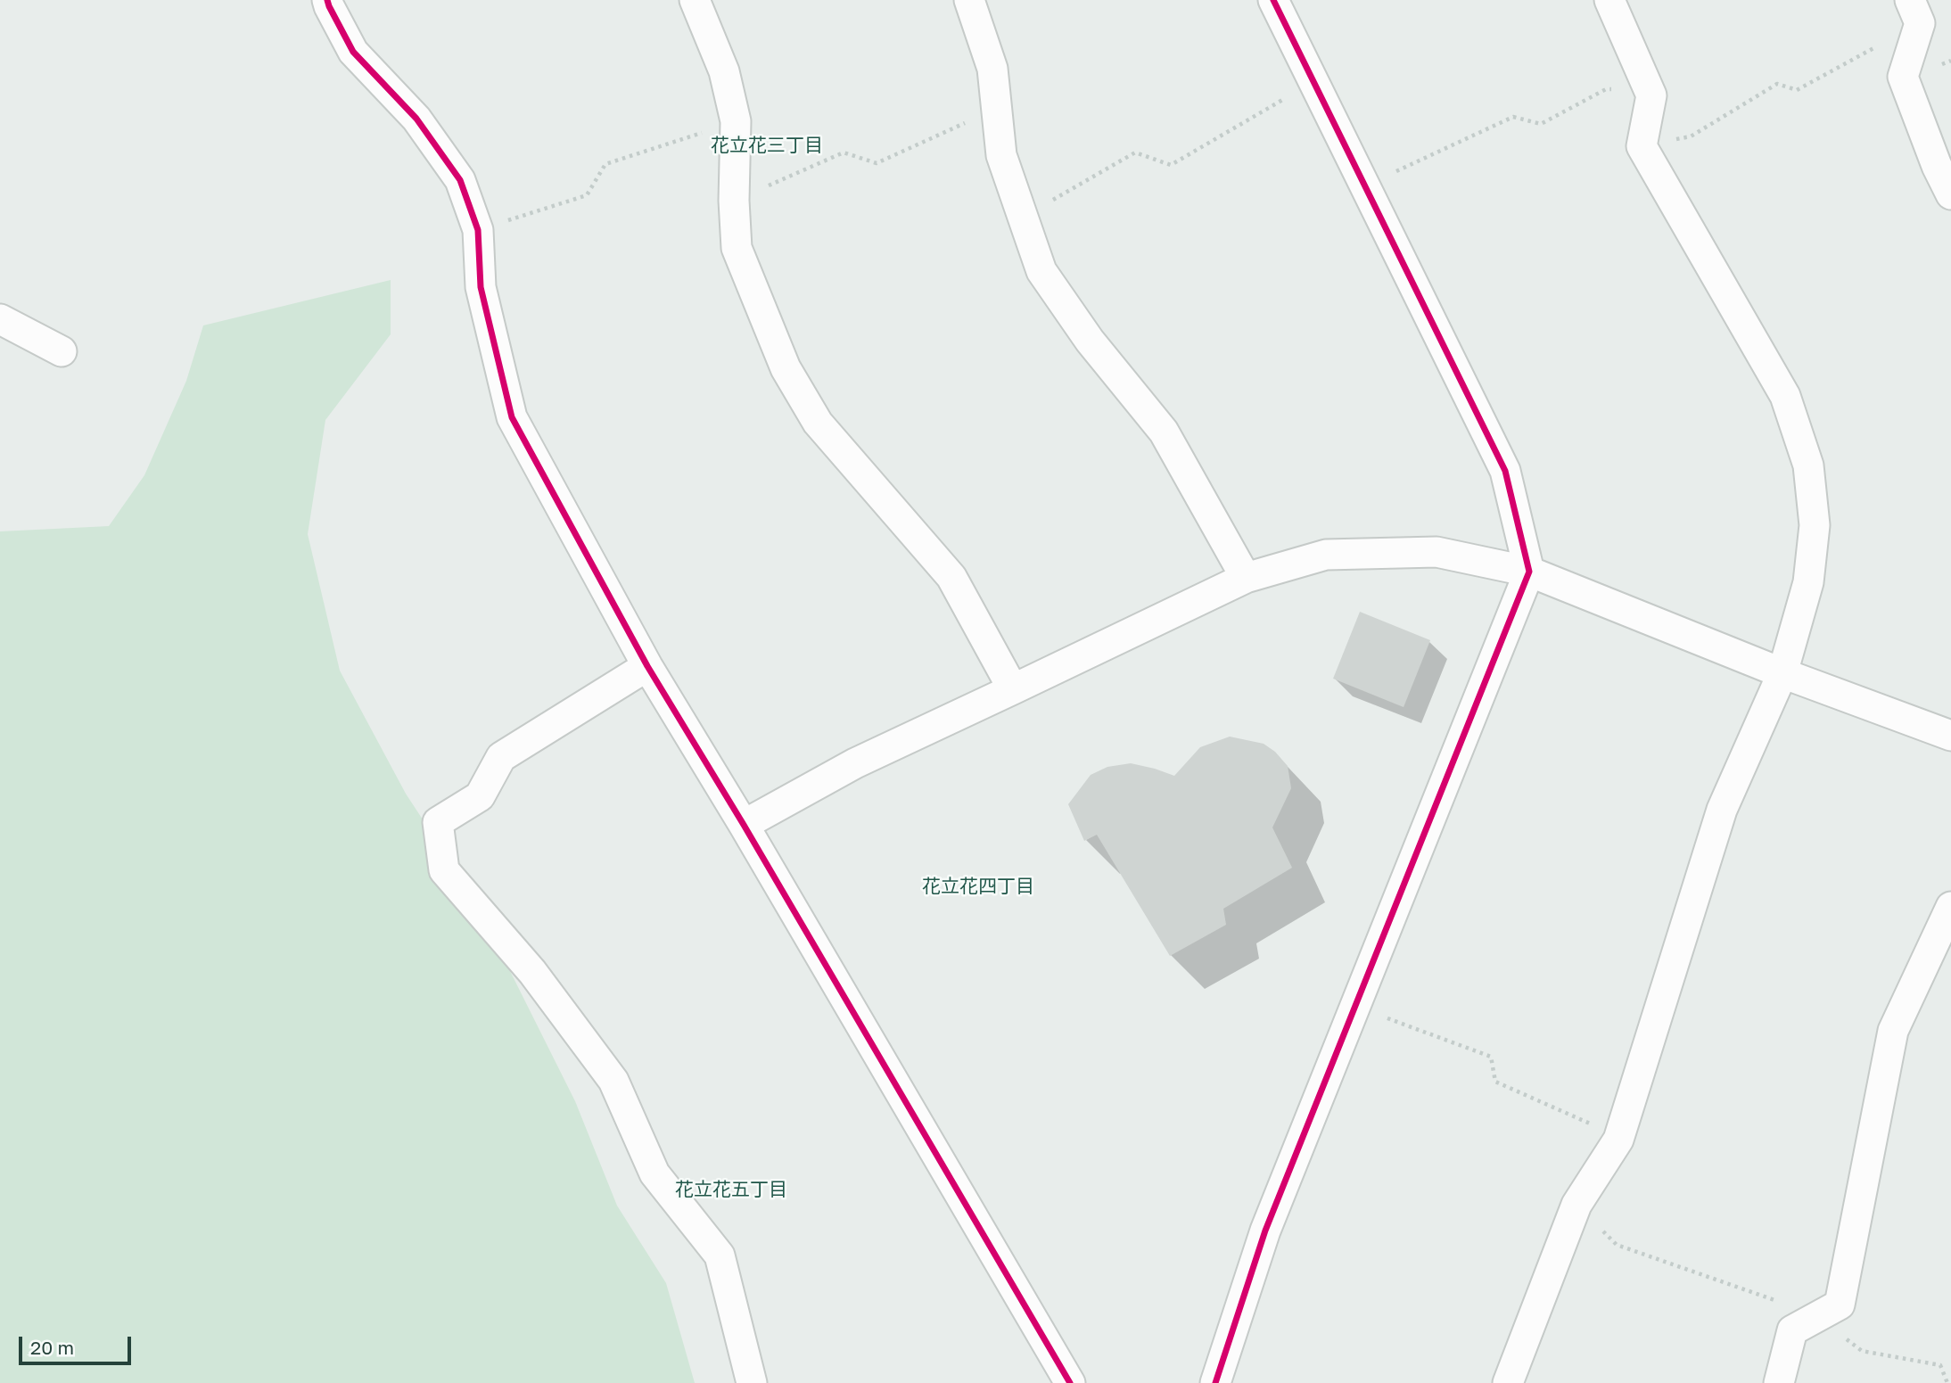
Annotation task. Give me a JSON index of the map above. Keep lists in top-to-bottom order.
{
  "districts": ["花立花三丁目", "花立花四丁目", "花立花五丁目"],
  "scale_bar": "20 m"
}
